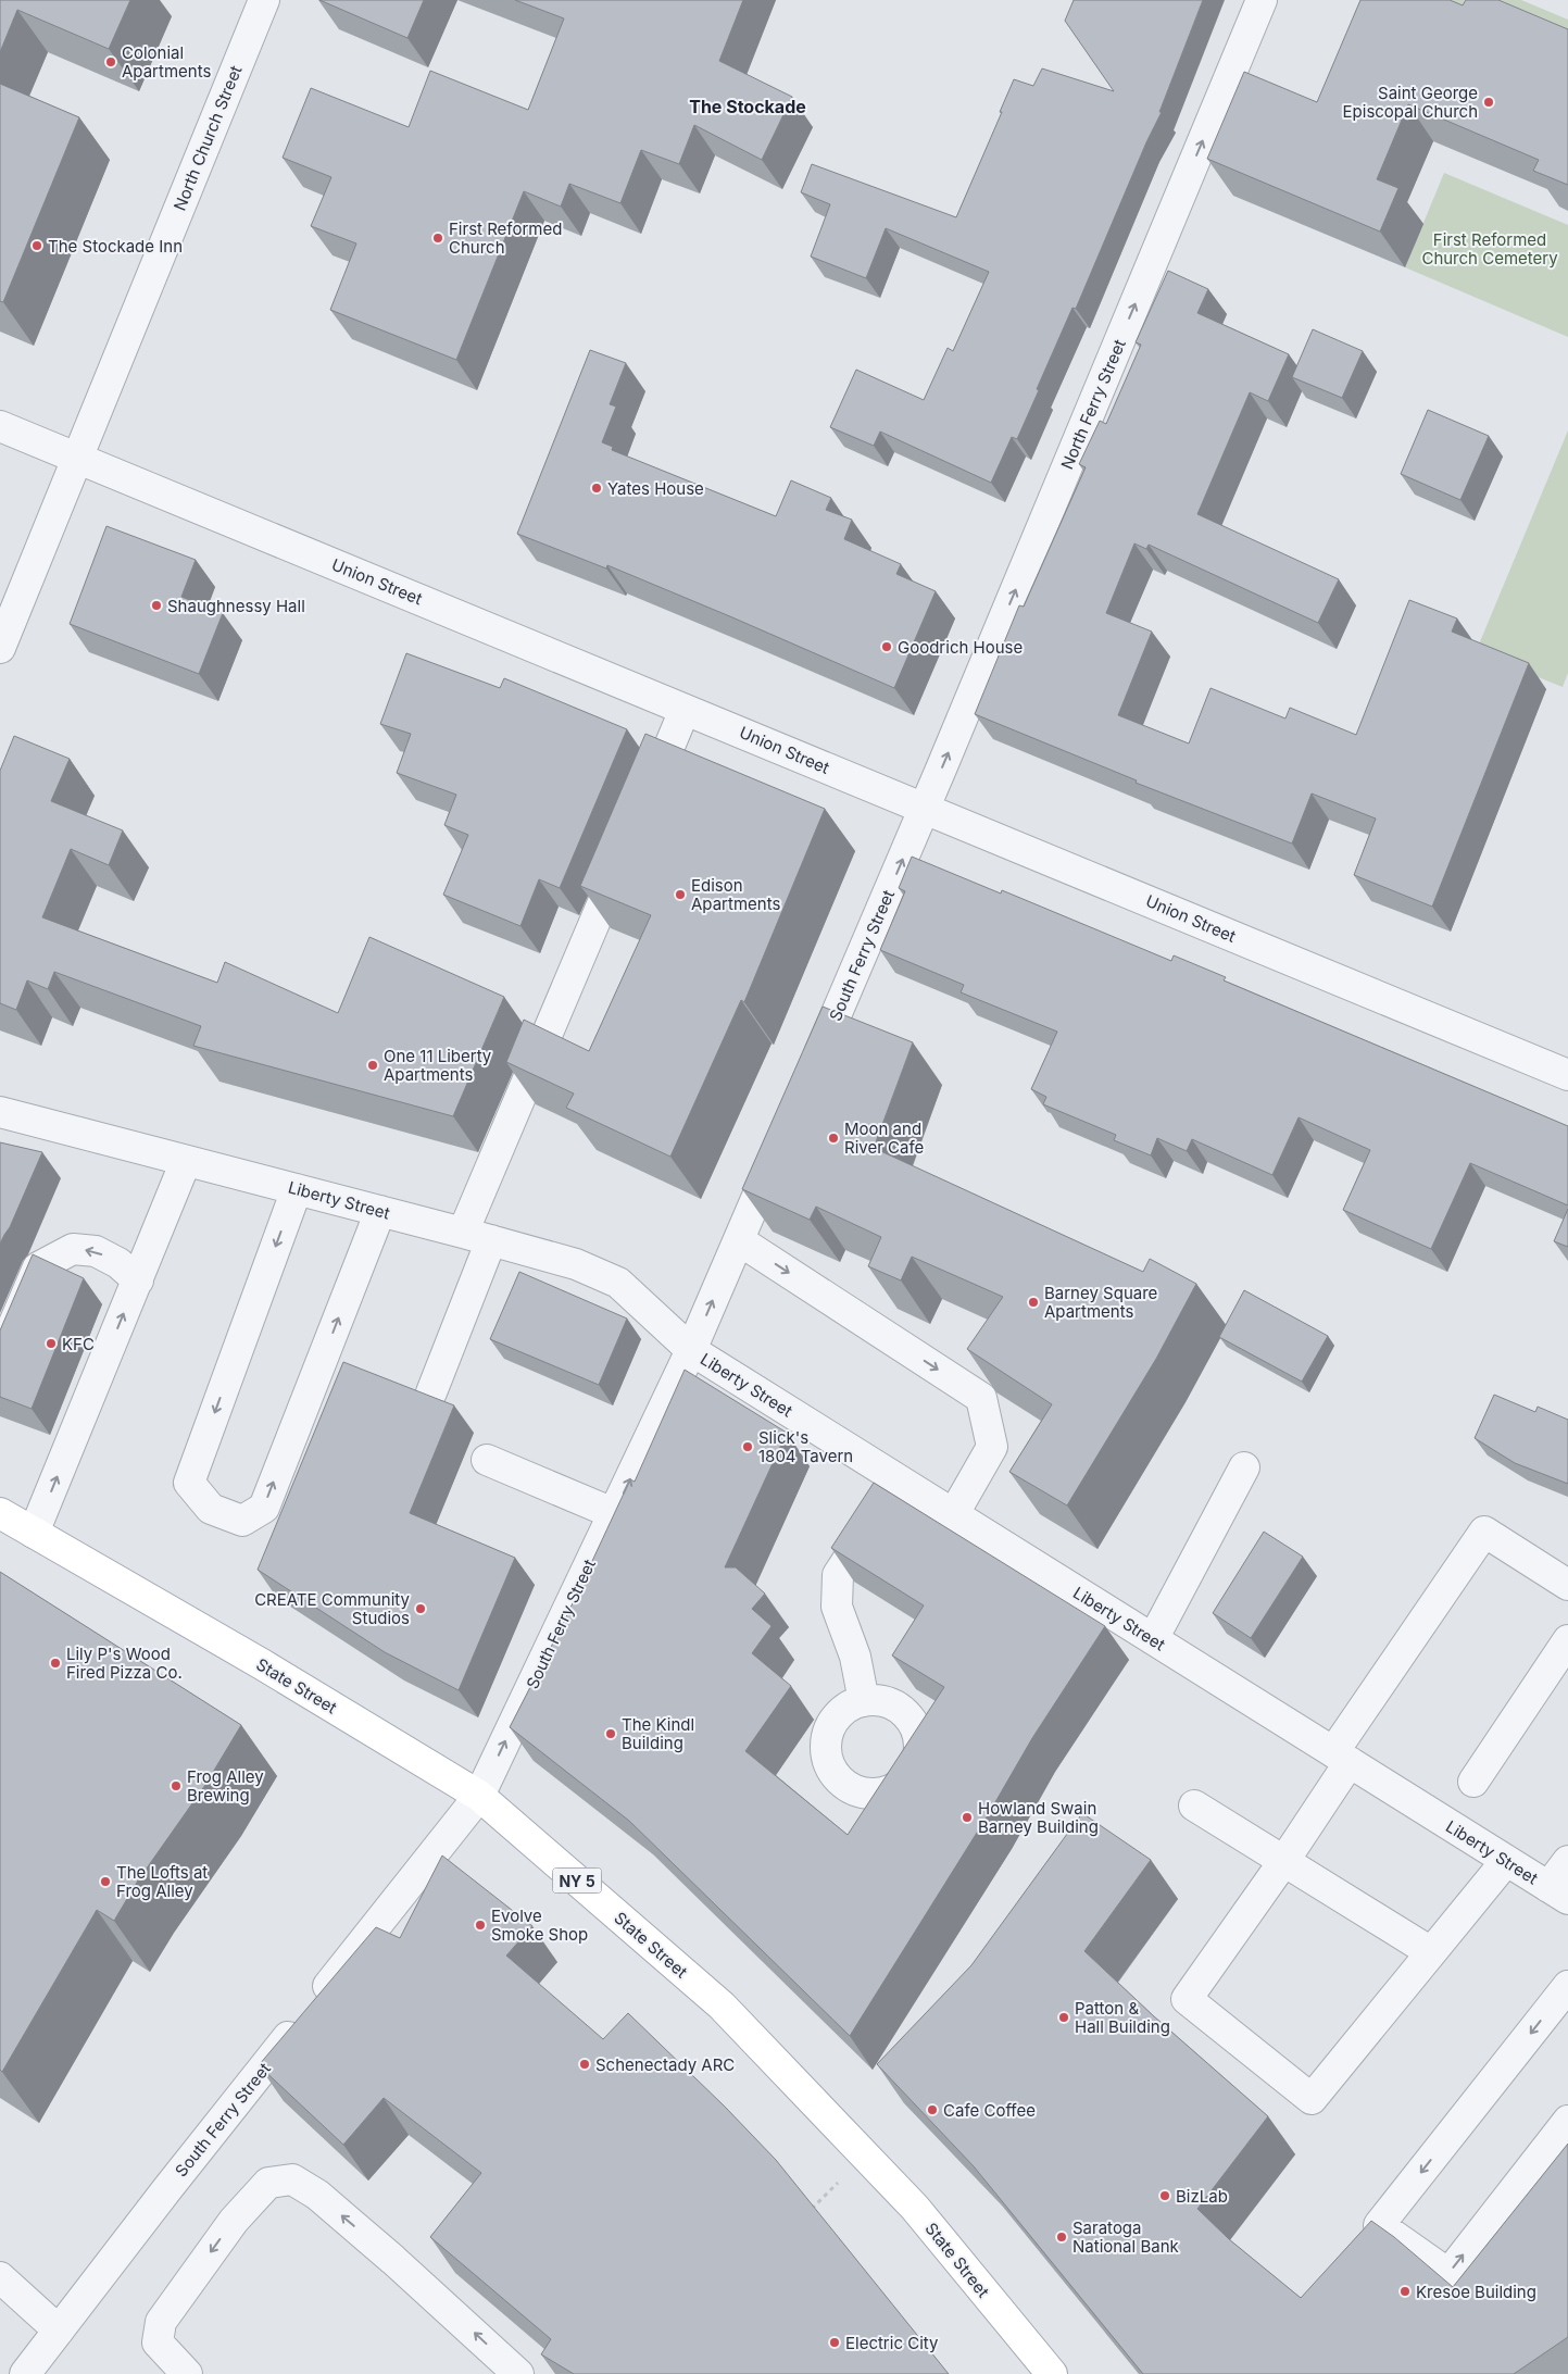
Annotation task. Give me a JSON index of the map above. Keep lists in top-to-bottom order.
{
  "streets": {
    "main road": ["State Street", "NY 5"],
    "street": [
      "North Church Street",
      "North Ferry Street",
      "Union Street",
      "South Ferry Street",
      "Liberty Street"
    ]
  },
  "crossings": [
    ["North Church Street", "Union Street"],
    ["North Ferry Street", "Union Street"],
    ["North Ferry Street", "South Ferry Street"],
    ["Union Street", "South Ferry Street"],
    ["South Ferry Street", "Liberty Street"],
    ["South Ferry Street", "State Street"]
  ],
  "one_way": ["North Ferry Street"],
  "districts": ["The Stockade"],
  "parks": ["First Reformed Church Cemetery"],
  "places": [
    "Colonial Apartments",
    "Saint George Episcopal Church",
    "First Reformed Church",
    "The Stockade Inn",
    "Yates House",
    "Shaughnessy Hall",
    "Goodrich House",
    "Edison Apartments",
    "One 11 Liberty Apartments",
    "Moon and River Cafe",
    "Barney Square Apartments",
    "KFC",
    "Slick's 1804 Tavern",
    "CREATE Community Studios",
    "Lily P's Wood Fired Pizza Co.",
    "The Kindl Building",
    "Frog Alley Brewing",
    "Howland Swain Barney Building",
    "The Lofts at Frog Alley",
    "Evolve Smoke Shop",
    "Patton & Hall Building",
    "Schenectady ARC",
    "Cafe Coffee",
    "BizLab",
    "Saratoga National Bank",
    "Kresoe Building",
    "Electric City"
  ]
}
